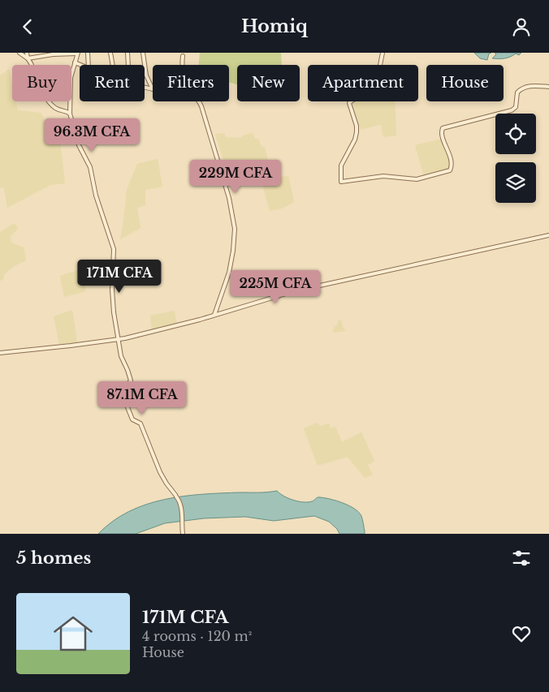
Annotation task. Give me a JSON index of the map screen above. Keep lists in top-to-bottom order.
{
  "page": {
    "header": "Homiq",
    "chip": [
      "Buy",
      "Rent",
      "Filters",
      "New",
      "Apartment",
      "House"
    ],
    "price": [
      "96.3M CFA",
      "229M CFA",
      "171M CFA",
      "225M CFA",
      "87.1M CFA"
    ],
    "heading": "5 homes",
    "list": [
      {
        "name": "171M CFA",
        "note": "4 rooms · 120 m² · House"
      }
    ]
  }
}
